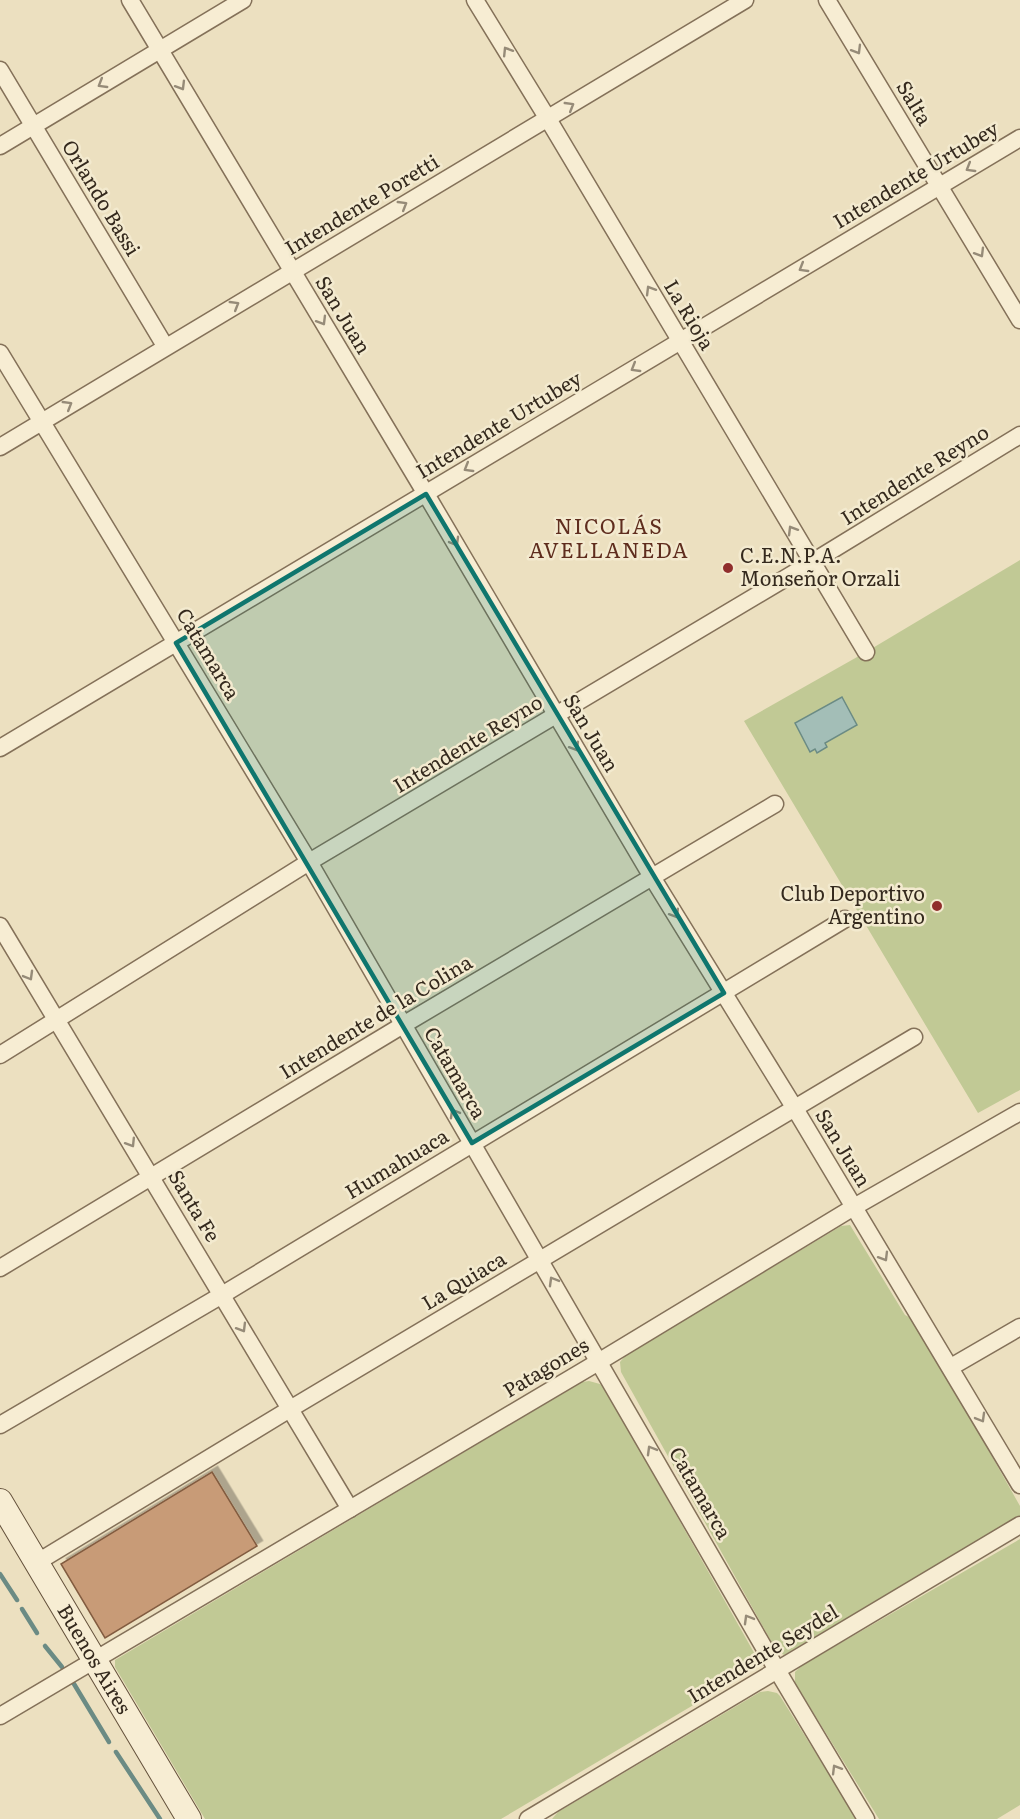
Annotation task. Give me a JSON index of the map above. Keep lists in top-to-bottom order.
{
  "streets": {
    "main road": ["Buenos Aires"],
    "street": [
      "Salta",
      "Intendente Urtubey",
      "Orlando Bassi",
      "Intendente Poretti",
      "San Juan",
      "La Rioja",
      "Intendente Reyno",
      "Catamarca",
      "Intendente de la Colina",
      "Humahuaca",
      "Santa Fe",
      "La Quiaca",
      "Patagones",
      "Intendente Seydel"
    ]
  },
  "crossings": [
    ["Salta", "Intendente Urtubey"],
    ["Intendente Urtubey", "San Juan"],
    ["Intendente Urtubey", "La Rioja"],
    ["Intendente Urtubey", "Catamarca"],
    ["Orlando Bassi", "Intendente Poretti"],
    ["Intendente Poretti", "San Juan"],
    ["Intendente Poretti", "La Rioja"],
    ["Intendente Poretti", "Catamarca"],
    ["San Juan", "Intendente Reyno"],
    ["San Juan", "Intendente de la Colina"],
    ["San Juan", "Humahuaca"],
    ["San Juan", "La Quiaca"],
    ["San Juan", "Patagones"],
    ["La Rioja", "Intendente Reyno"],
    ["Intendente Reyno", "Catamarca"],
    ["Intendente Reyno", "Santa Fe"],
    ["Catamarca", "Intendente de la Colina"],
    ["Catamarca", "Humahuaca"],
    ["Catamarca", "La Quiaca"],
    ["Catamarca", "Patagones"],
    ["Catamarca", "Intendente Seydel"],
    ["Intendente de la Colina", "Santa Fe"],
    ["Humahuaca", "Santa Fe"],
    ["Santa Fe", "La Quiaca"],
    ["Santa Fe", "Patagones"],
    ["La Quiaca", "Buenos Aires"],
    ["Patagones", "Buenos Aires"]
  ],
  "one_way": [
    "Salta",
    "Intendente Urtubey",
    "Intendente Poretti",
    "San Juan",
    "La Rioja",
    "Catamarca",
    "Santa Fe"
  ],
  "districts": ["NICOLÁS AVELLANEDA"],
  "places": ["C.E.N.P.A. Monseñor Orzali", "Club Deportivo Argentino"]
}
